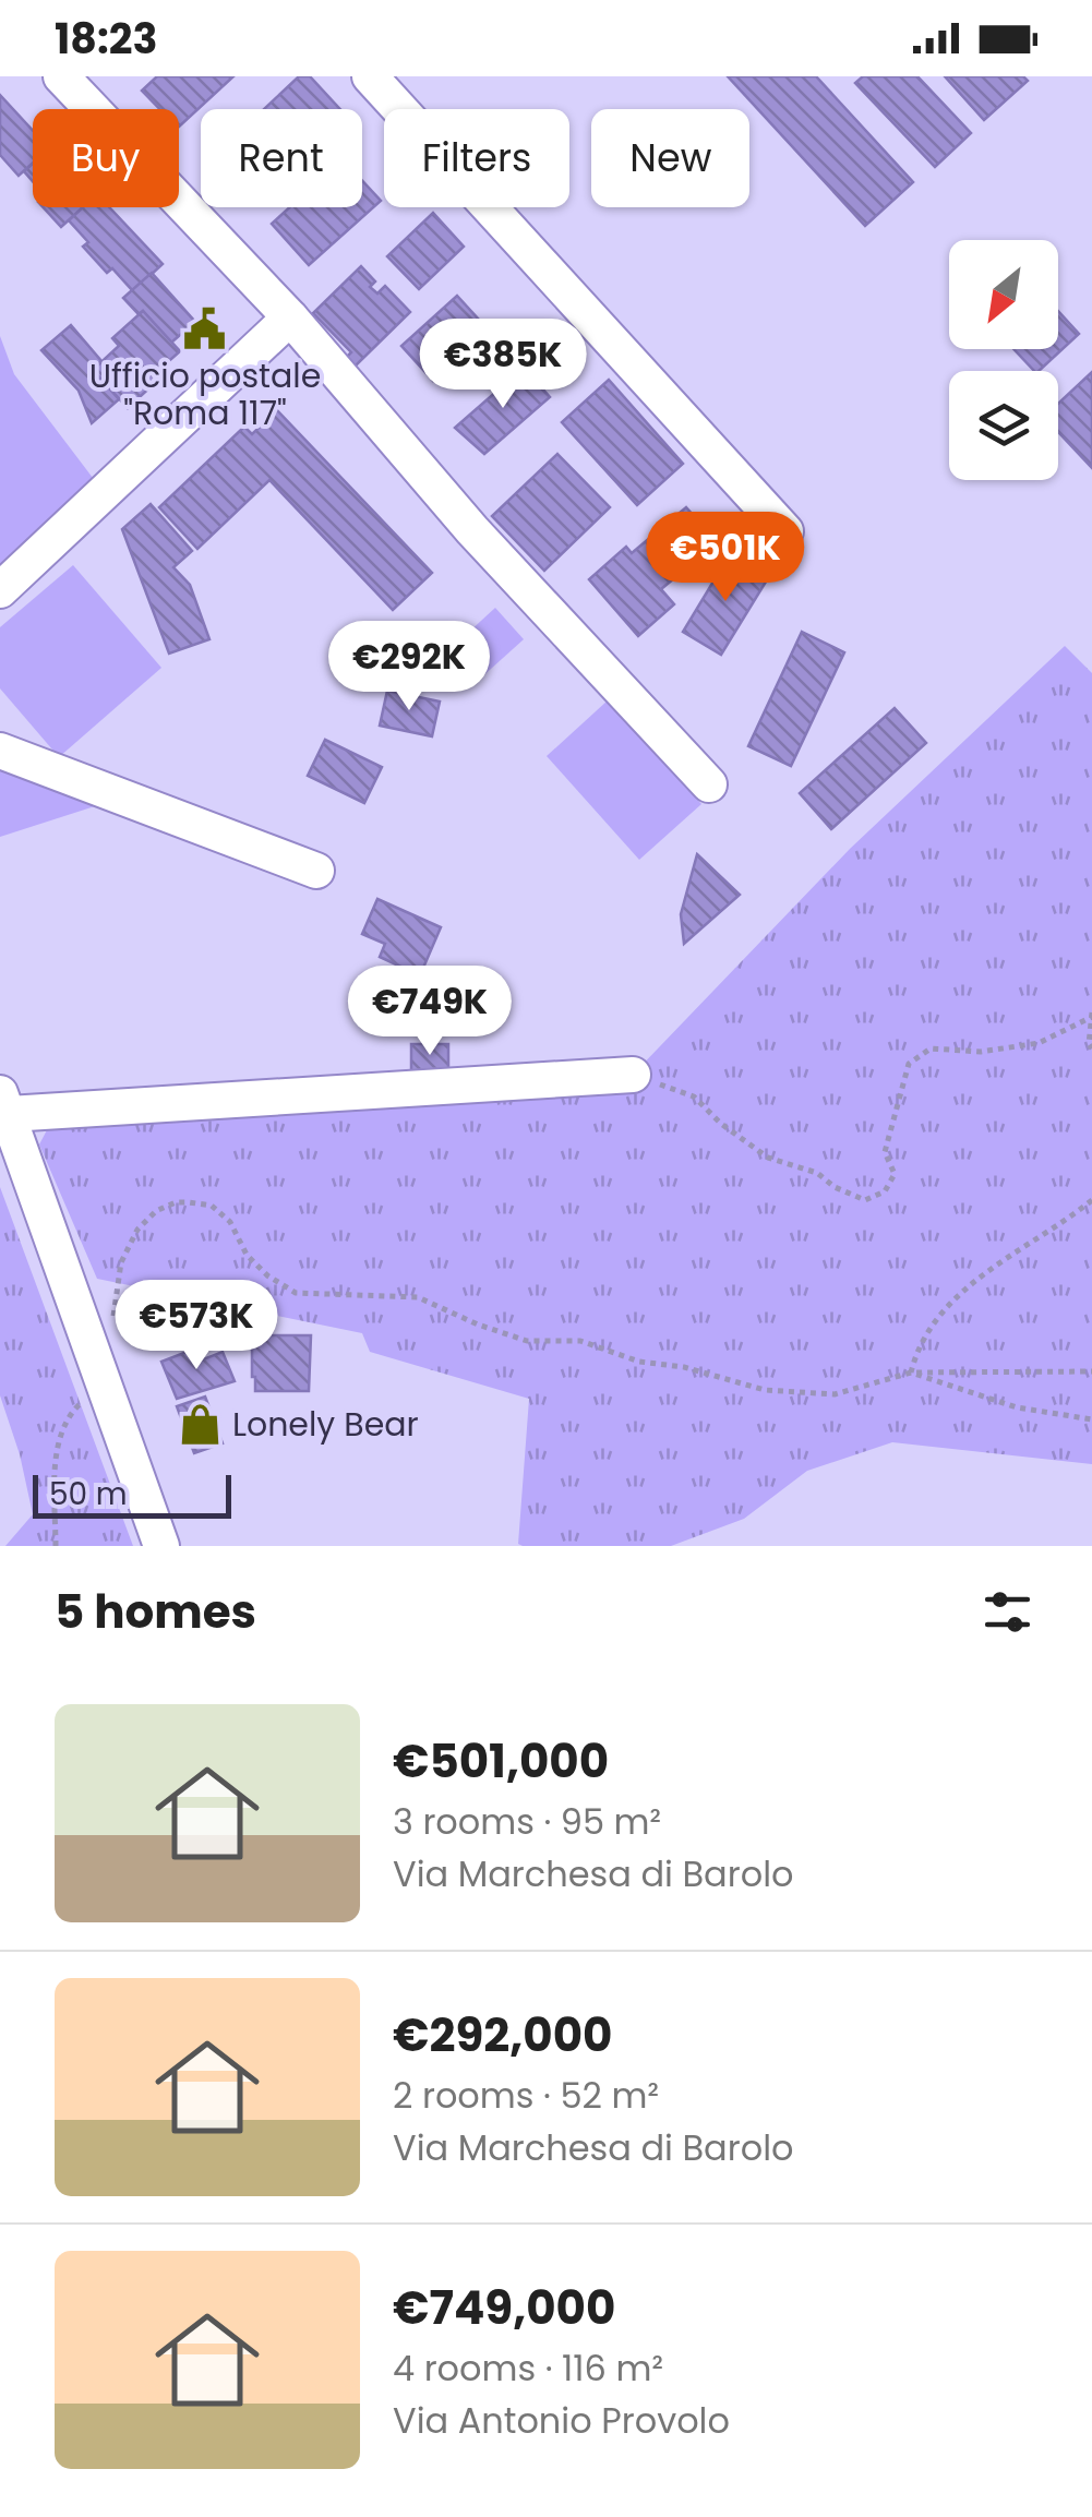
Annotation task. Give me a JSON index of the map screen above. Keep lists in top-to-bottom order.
{
  "places": {
    "public building": ["Ufficio postale \"Roma 117\""],
    "shop": ["Lonely Bear"]
  },
  "scale_bar": "50 m",
  "north": "bottom left",
  "page": {
    "status": "18:23",
    "chip": [
      "Buy",
      "Rent",
      "Filters",
      "New"
    ],
    "price": [
      "€385K",
      "€501K",
      "€292K",
      "€749K",
      "€573K"
    ],
    "scale": "50 m",
    "heading": "5 homes",
    "list": [
      {
        "name": "€501,000",
        "note": "3 rooms · 95 m² · Via Marchesa di Barolo"
      },
      {
        "name": "€292,000",
        "note": "2 rooms · 52 m² · Via Marchesa di Barolo"
      },
      {
        "name": "€749,000",
        "note": "4 rooms · 116 m² · Via Antonio Provolo"
      }
    ]
  }
}
